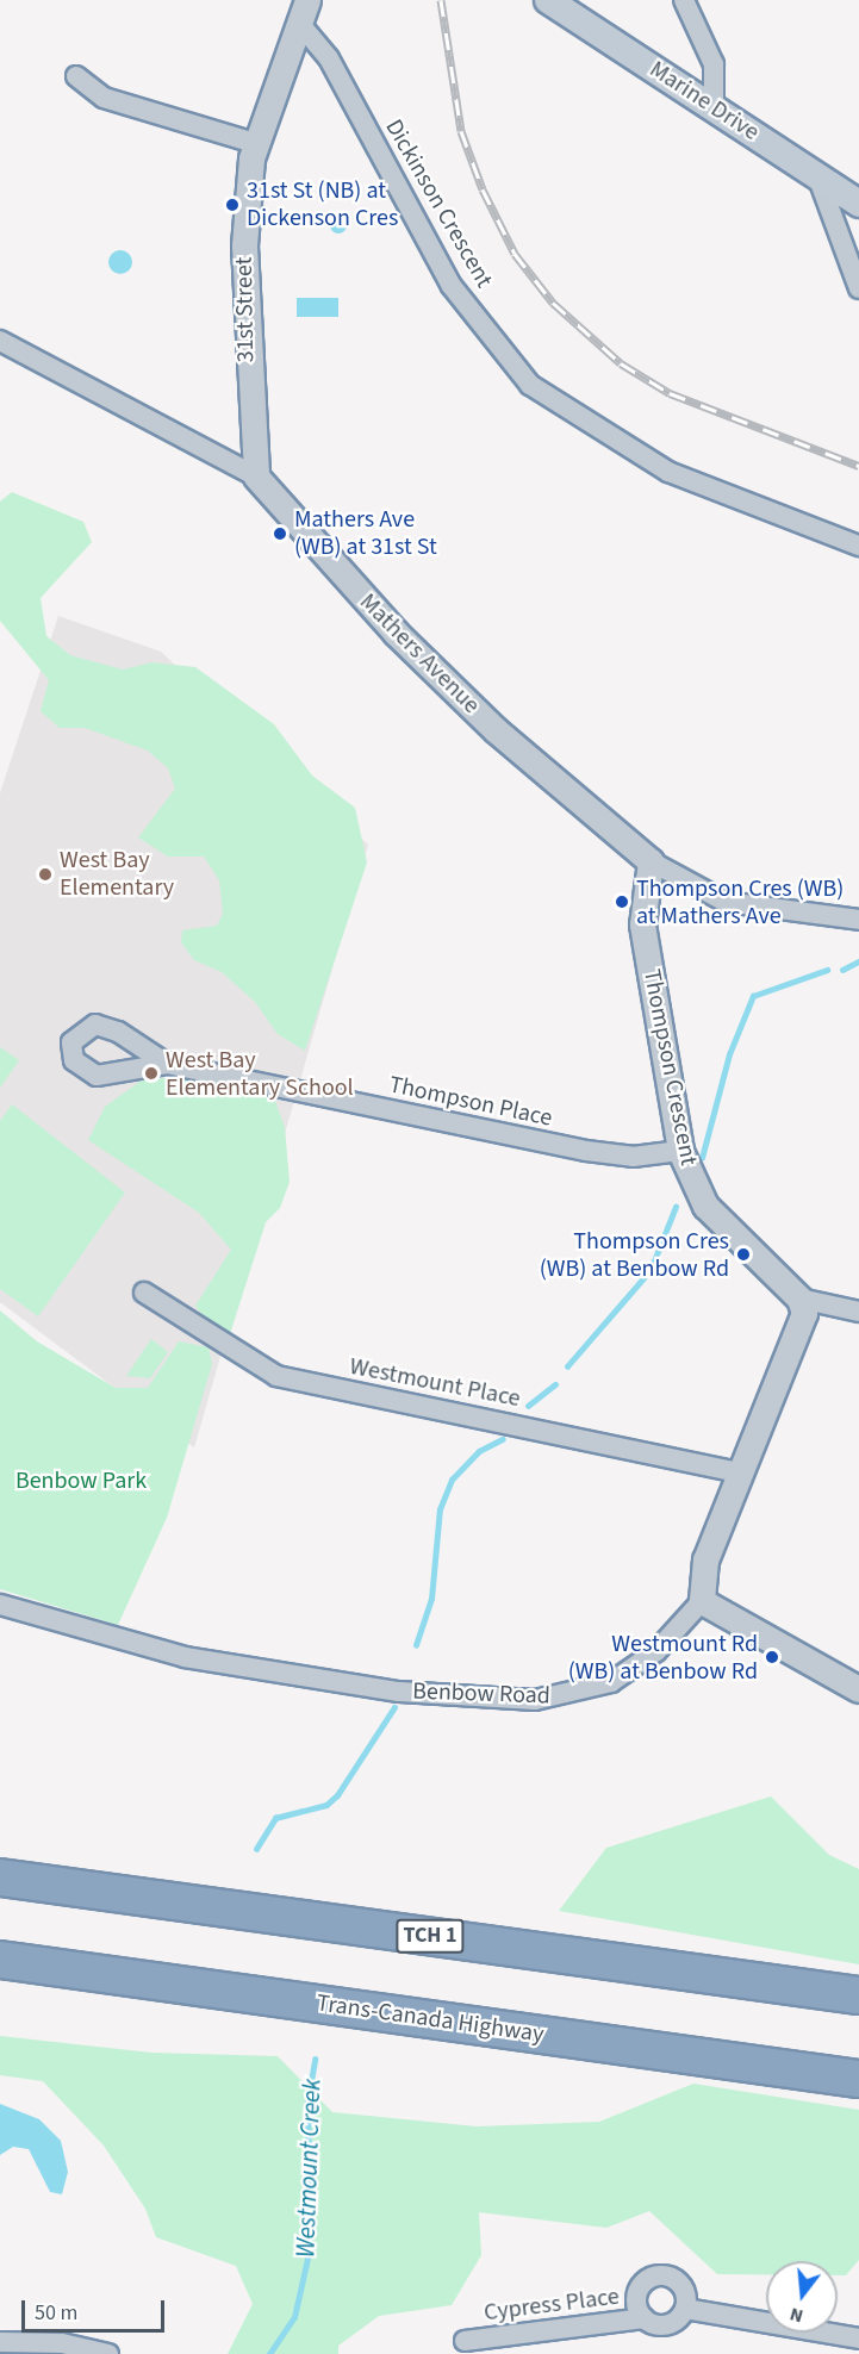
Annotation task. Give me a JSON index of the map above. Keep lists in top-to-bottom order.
{
  "streets": {
    "highway": ["TCH 1", "Trans-Canada Highway"],
    "main road": ["Marine Drive"],
    "street": [
      "Dickinson Crescent",
      "31st Street",
      "Mathers Avenue",
      "Thompson Crescent",
      "Thompson Place",
      "Westmount Place",
      "Benbow Road",
      "Cypress Place"
    ]
  },
  "crossings": [
    ["Dickinson Crescent", "31st Street"],
    ["31st Street", "Mathers Avenue"],
    ["Mathers Avenue", "Thompson Crescent"],
    ["Thompson Crescent", "Thompson Place"]
  ],
  "water": ["Westmount Creek"],
  "parks": ["Benbow Park"],
  "places": [
    "31st St (NB) at Dickenson Cres",
    "Mathers Ave (WB) at 31st St",
    "West Bay Elementary",
    "Thompson Cres (WB) at Mathers Ave",
    "West Bay Elementary School",
    "Thompson Cres (WB) at Benbow Rd",
    "Westmount Rd (WB) at Benbow Rd"
  ],
  "scale_bar": "50 m",
  "north": "bottom"
}
